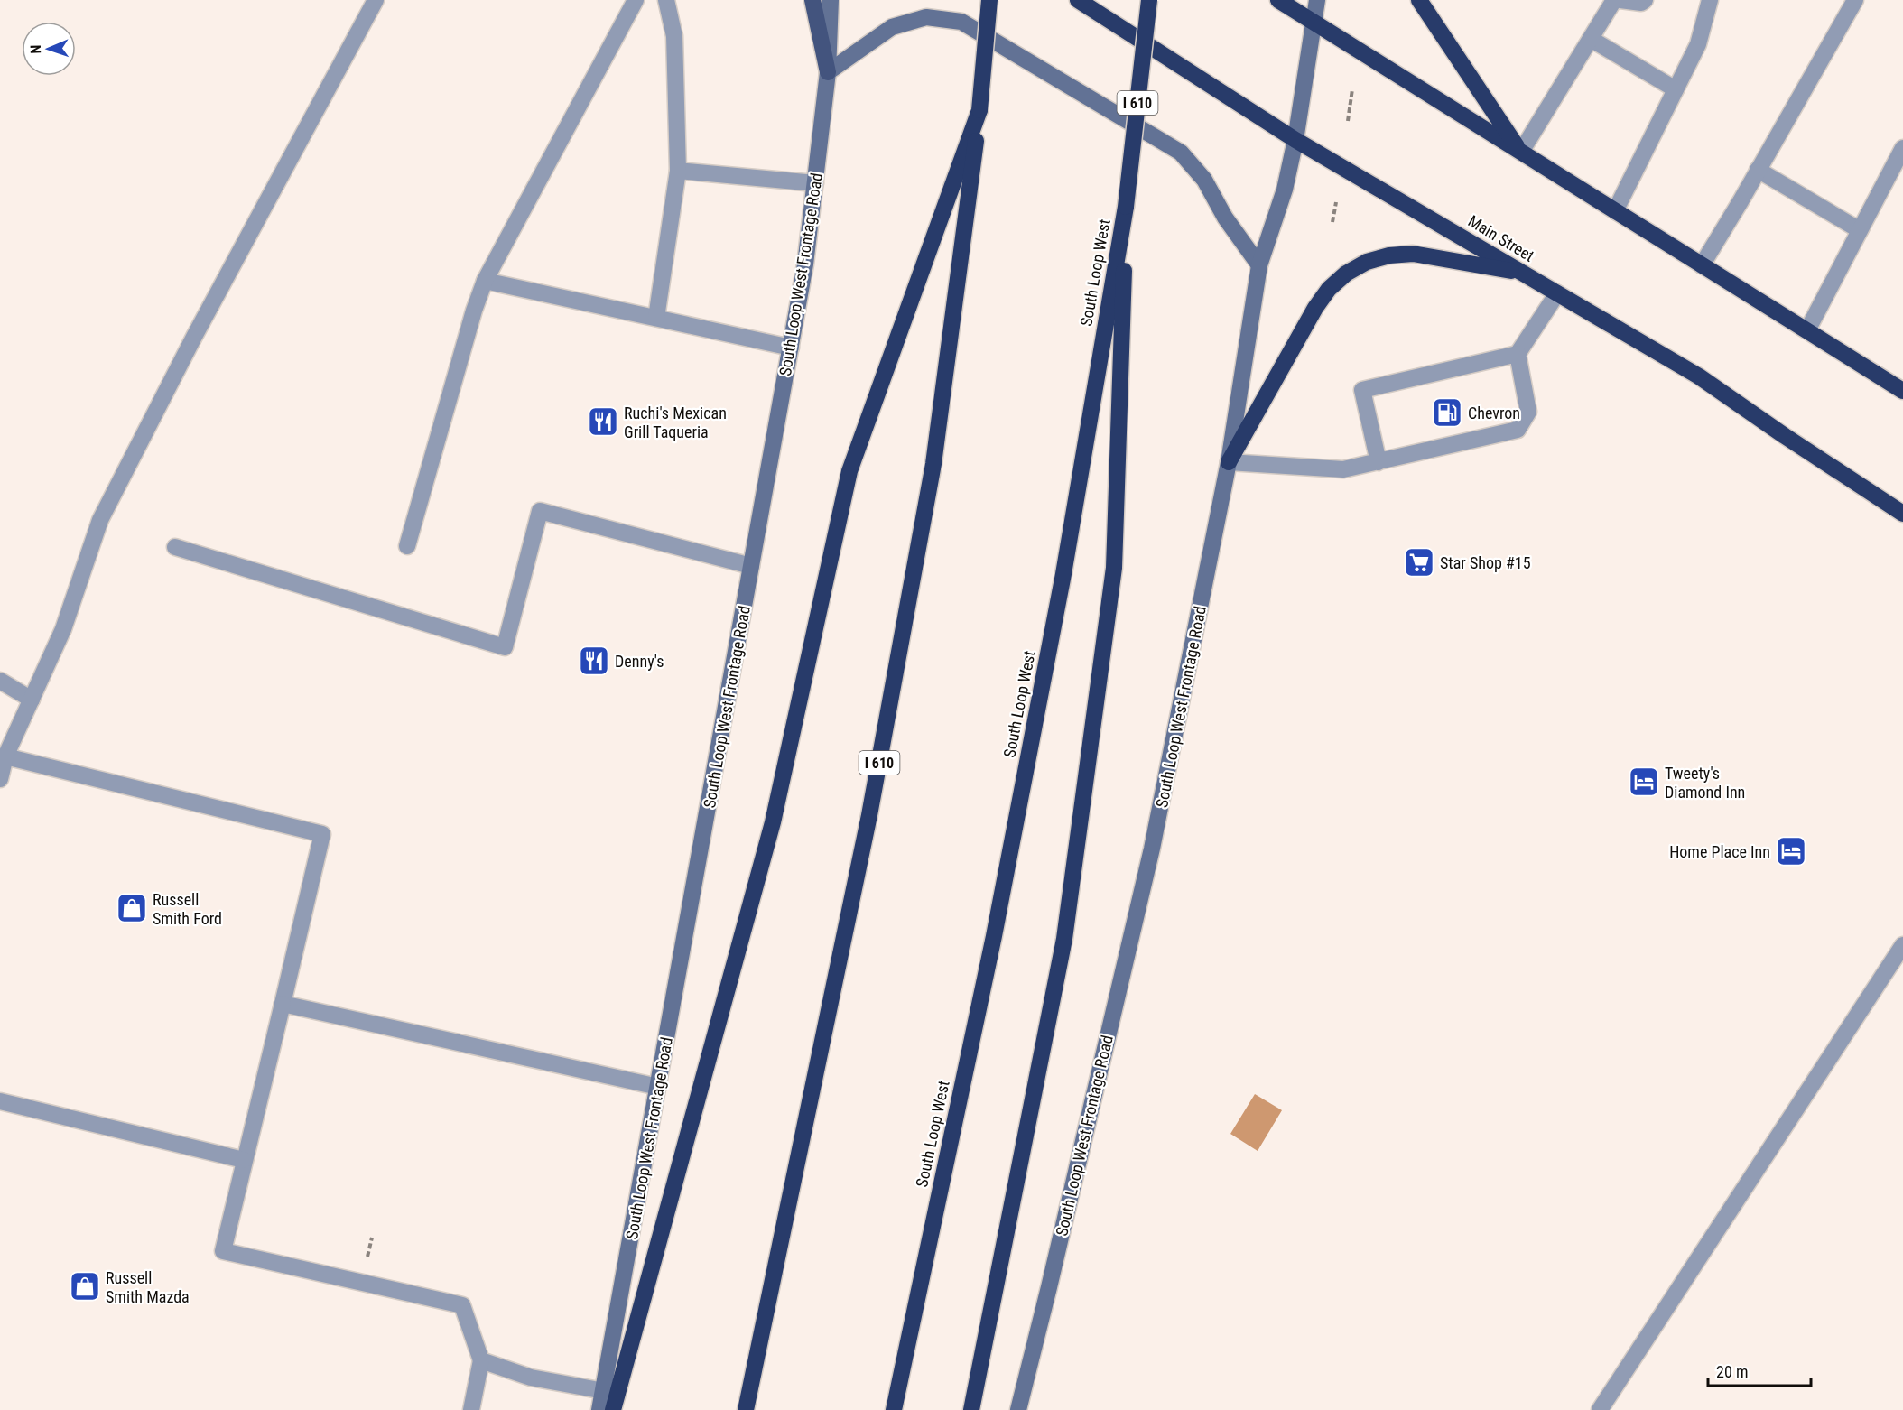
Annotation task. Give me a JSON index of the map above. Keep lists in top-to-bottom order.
{
  "streets": {
    "highway": ["I 610", "Main Street", "South Loop West"],
    "main road": ["South Loop West Frontage Road"]
  },
  "crossings": [
    ["Main Street", "South Loop West Frontage Road"]
  ],
  "places": {
    "fuel station": ["Chevron"],
    "restaurant": ["Ruchi's Mexican Grill Taqueria", "Denny's"],
    "supermarket": ["Star Shop #15"],
    "hotel": ["Tweety's Diamond Inn", "Home Place Inn"],
    "shop": ["Russell Smith Ford", "Russell Smith Mazda"]
  },
  "scale_bar": "20 m",
  "north": "left"
}
